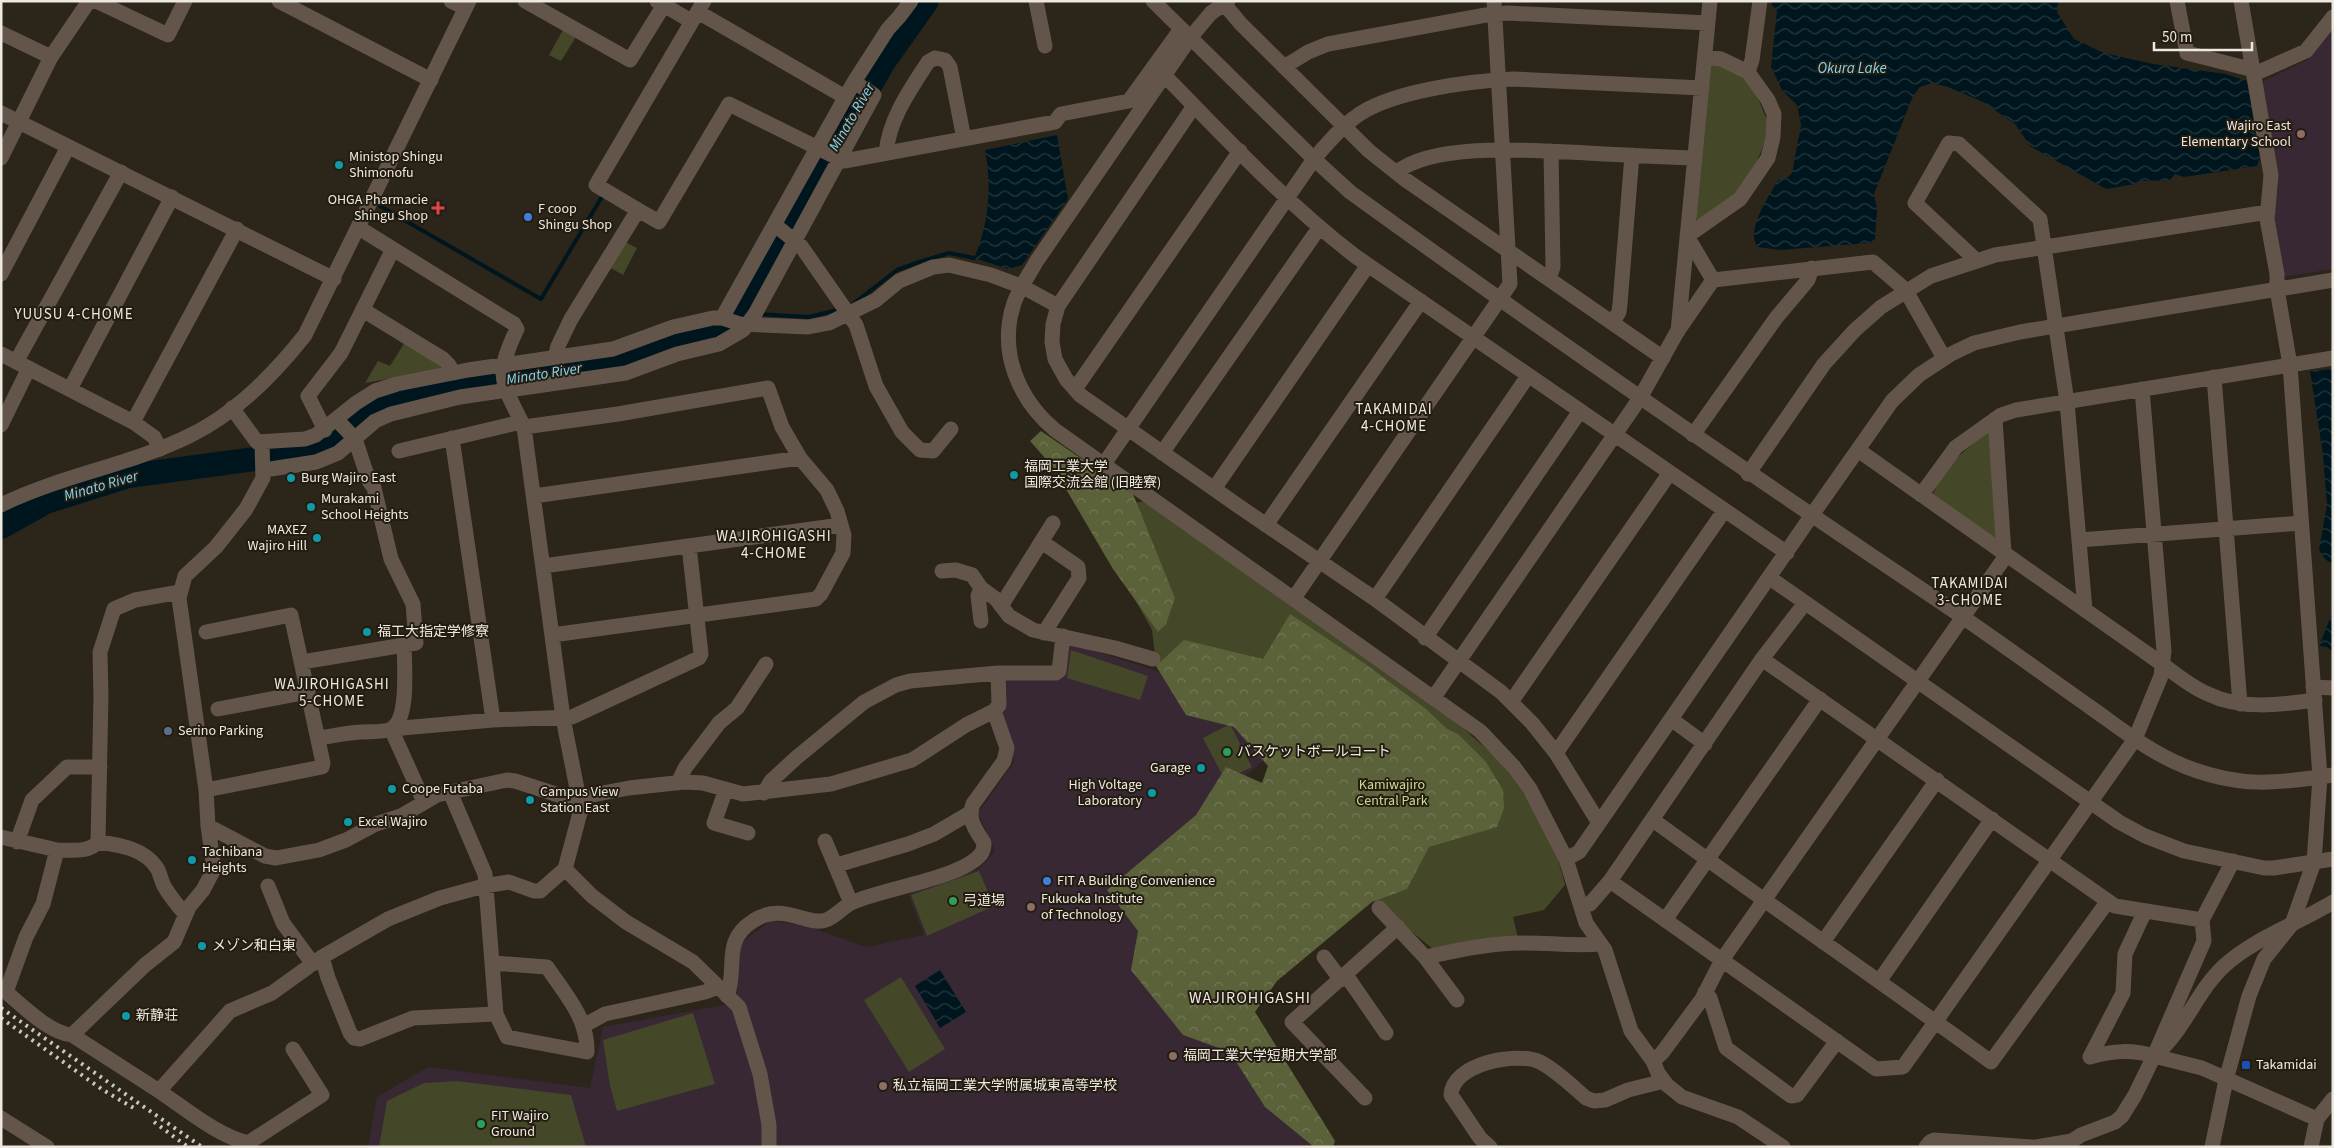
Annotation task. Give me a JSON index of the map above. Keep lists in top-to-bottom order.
{
  "districts": [
    "YUUSU 4-CHOME",
    "TAKAMIDAI 4-CHOME",
    "WAJIROHIGASHI 4-CHOME",
    "TAKAMIDAI 3-CHOME",
    "WAJIROHIGASHI 5-CHOME",
    "WAJIROHIGASHI"
  ],
  "water": ["Okura Lake", "Minato River"],
  "parks": ["Kamiwajiro Central Park"],
  "places": {
    "other": [
      "Wajiro East Elementary School",
      "Ministop Shingu Shimonofu",
      "F coop Shingu Shop",
      "福岡工業大学 国際交流会館 (旧睦寮)",
      "Burg Wajiro East",
      "Murakami School Heights",
      "MAXEZ Wajiro Hill",
      "福工大指定学修寮",
      "Serino Parking",
      "バスケットボールコート",
      "Garage",
      "Coope Futaba",
      "High Voltage Laboratory",
      "Campus View Station East",
      "Excel Wajiro",
      "Tachibana Heights",
      "FIT A Building Convenience",
      "弓道場",
      "Fukuoka Institute of Technology",
      "メゾン和白東",
      "新静荘",
      "福岡工業大学短期大学部",
      "私立福岡工業大学附属城東高等学校",
      "FIT Wajiro Ground"
    ],
    "health": ["OHGA Pharmacie Shingu Shop"],
    "transit": ["Takamidai"]
  },
  "scale_bar": "50 m"
}
